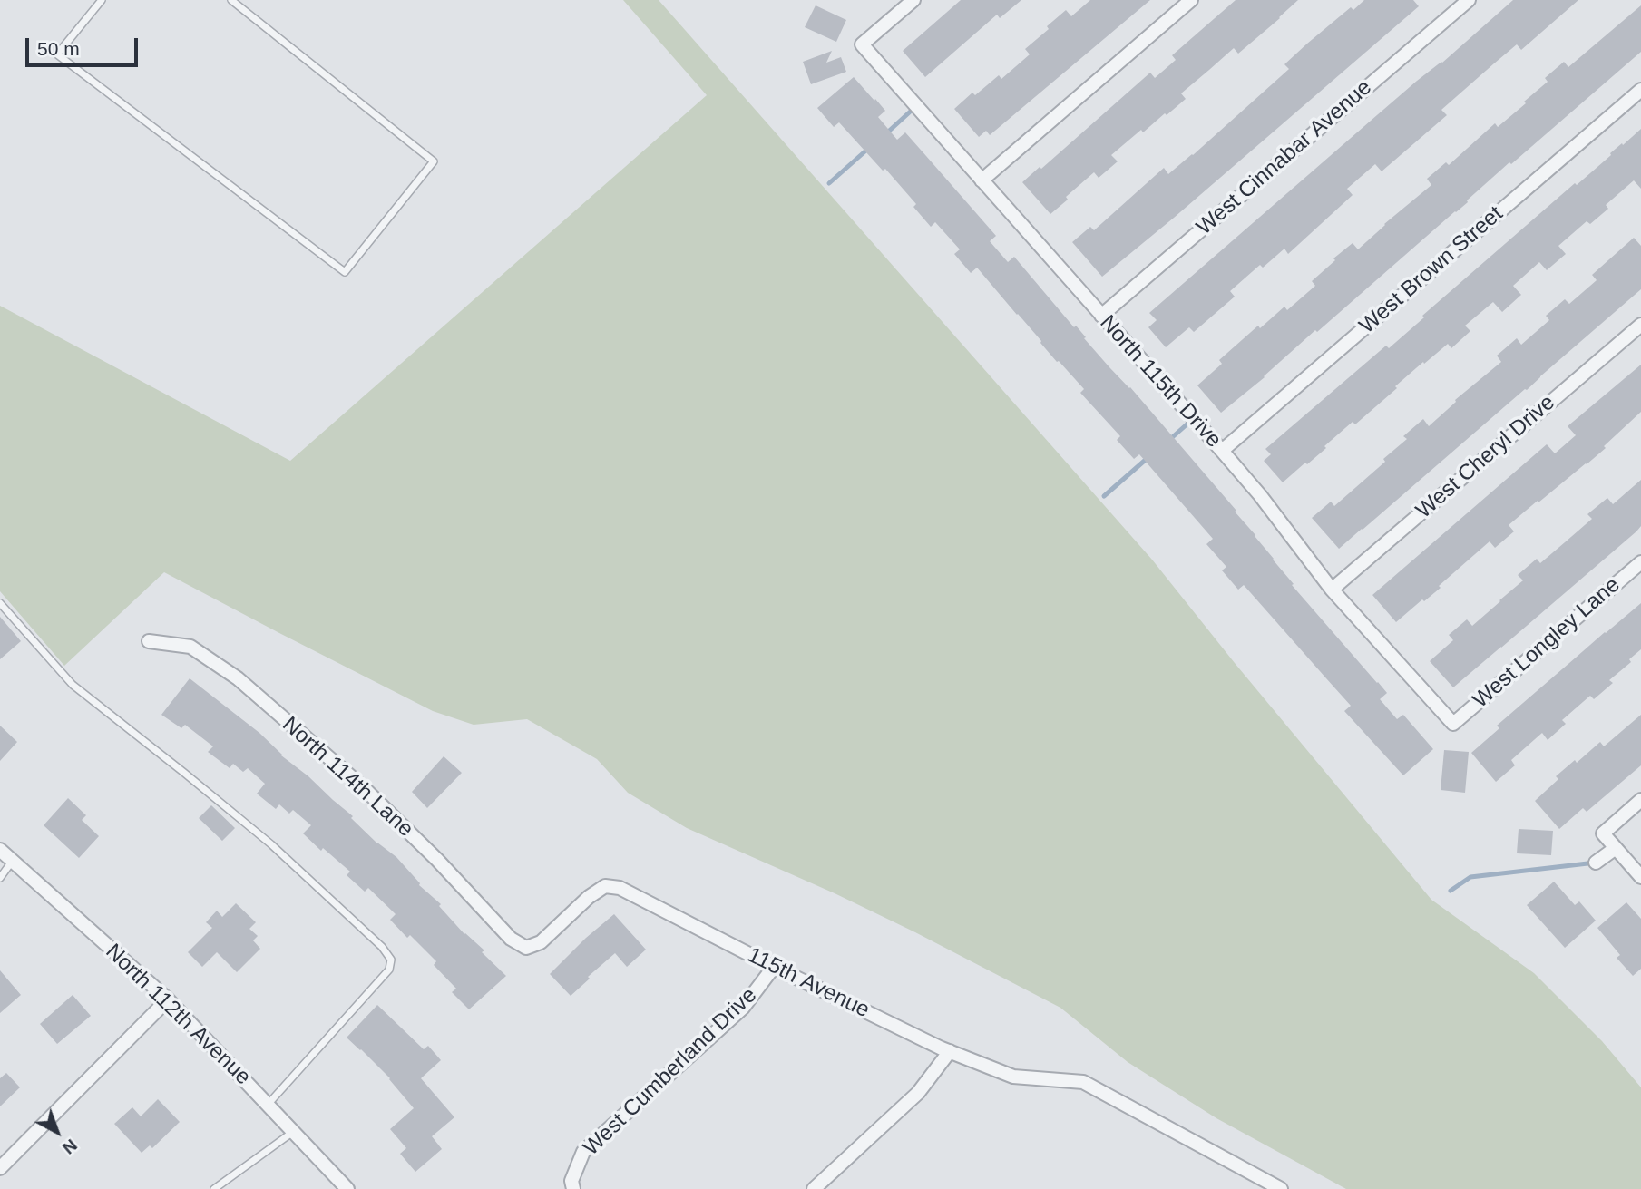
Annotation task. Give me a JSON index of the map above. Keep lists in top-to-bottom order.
{
  "streets": {
    "street": [
      "West Cinnabar Avenue",
      "West Brown Street",
      "North 115th Drive",
      "West Cheryl Drive",
      "West Longley Lane",
      "North 114th Lane",
      "115th Avenue",
      "North 112th Avenue",
      "West Cumberland Drive"
    ]
  },
  "crossings": [
    ["West Cinnabar Avenue", "North 115th Drive"],
    ["West Brown Street", "North 115th Drive"],
    ["North 115th Drive", "West Cheryl Drive"],
    ["North 115th Drive", "West Longley Lane"],
    ["North 114th Lane", "115th Avenue"],
    ["115th Avenue", "West Cumberland Drive"]
  ],
  "scale_bar": "50 m",
  "north": "bottom right"
}
